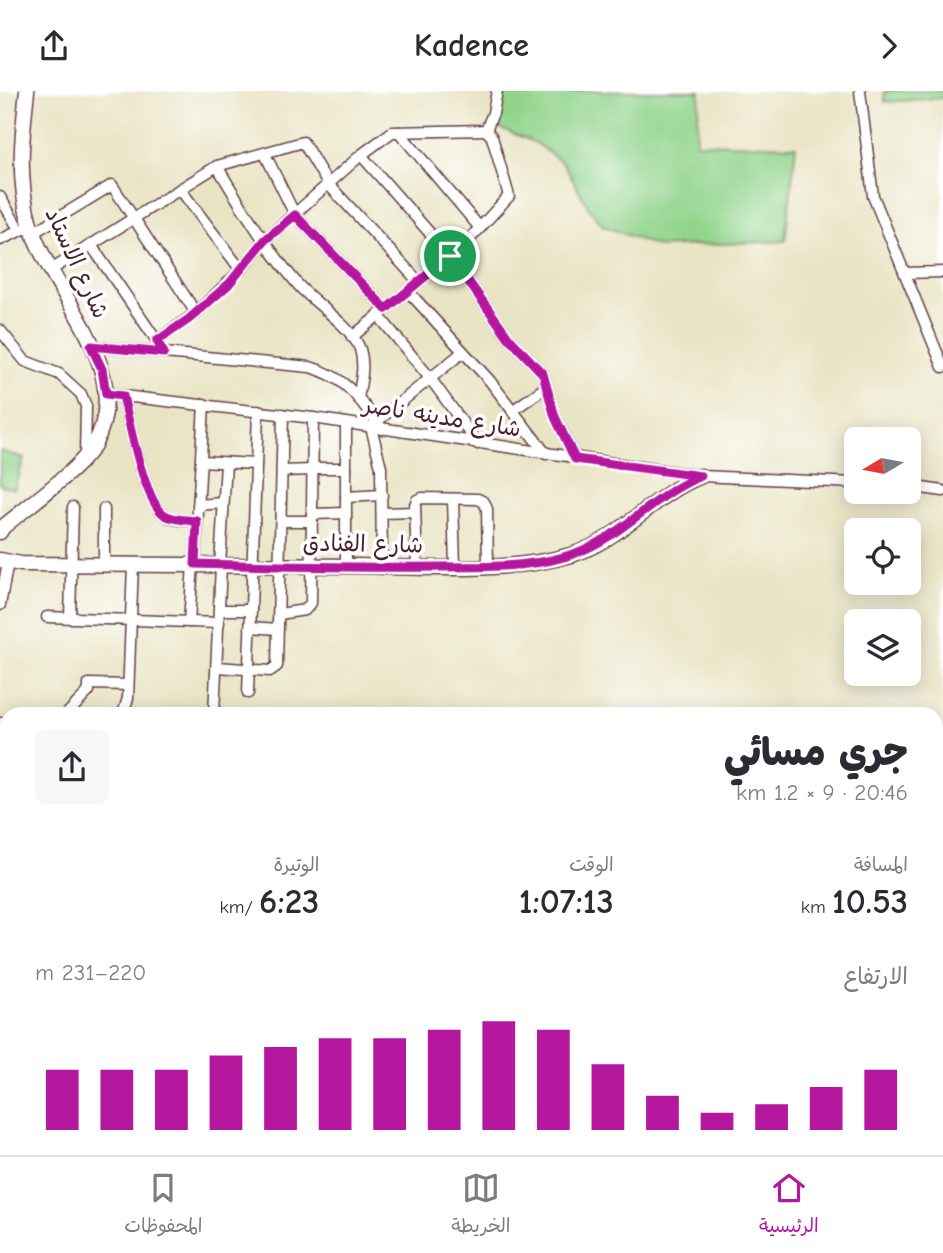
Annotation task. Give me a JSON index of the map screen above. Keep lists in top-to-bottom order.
{
  "streets": {
    "street": ["شارع الاستاد", "شارع مدينه ناصر", "شارع الفنادق"]
  },
  "crossings": [
    ["شارع الاستاد", "شارع مدينه ناصر"],
    ["شارع مدينه ناصر", "شارع الفنادق"]
  ],
  "north": "left",
  "page": {
    "header": "Kadence",
    "heading": ["جري مسائي", "20:46 · 9 × 1.2 km"],
    "stats": [
      ["المسافة", "10.53 km"],
      ["الوقت", "1:07:13"],
      ["الوتيرة", "6:23 /km"]
    ],
    "chart": ["الارتفاع", "220–231 m"],
    "tabs": ["الرئيسية", "الخريطة", "المحفوظات"]
  }
}
